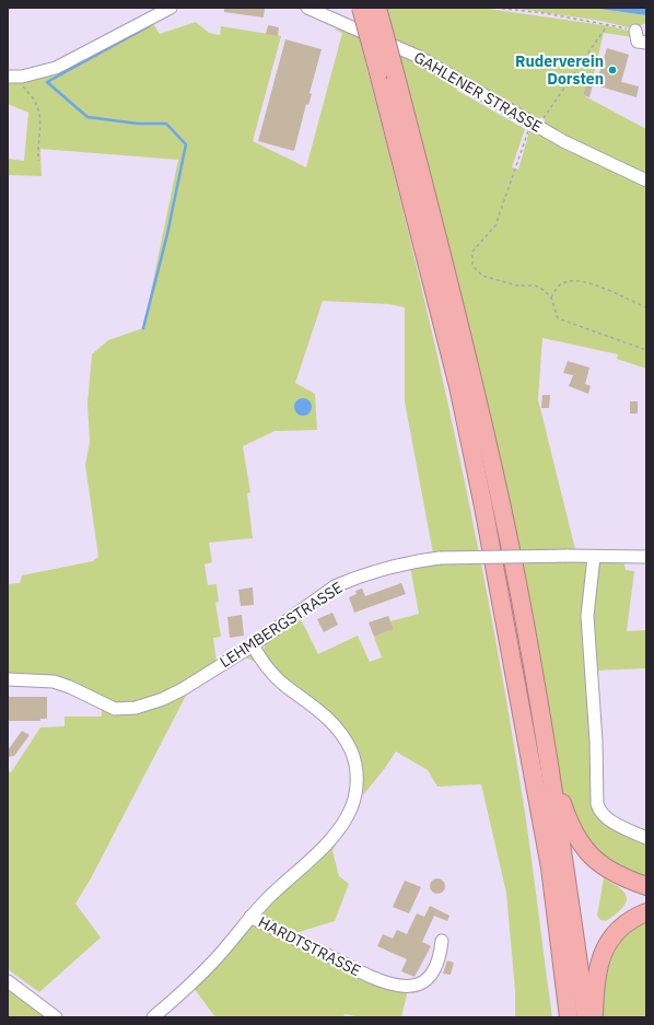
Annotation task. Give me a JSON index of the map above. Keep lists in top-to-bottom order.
{
  "streets": {
    "street": ["GAHLENER STRASSE", "LEHMBERGSTRASSE", "HARDTSTRASSE"]
  },
  "crossings": [
    ["LEHMBERGSTRASSE", "HARDTSTRASSE"]
  ],
  "places": ["Ruderverein Dorsten"]
}
